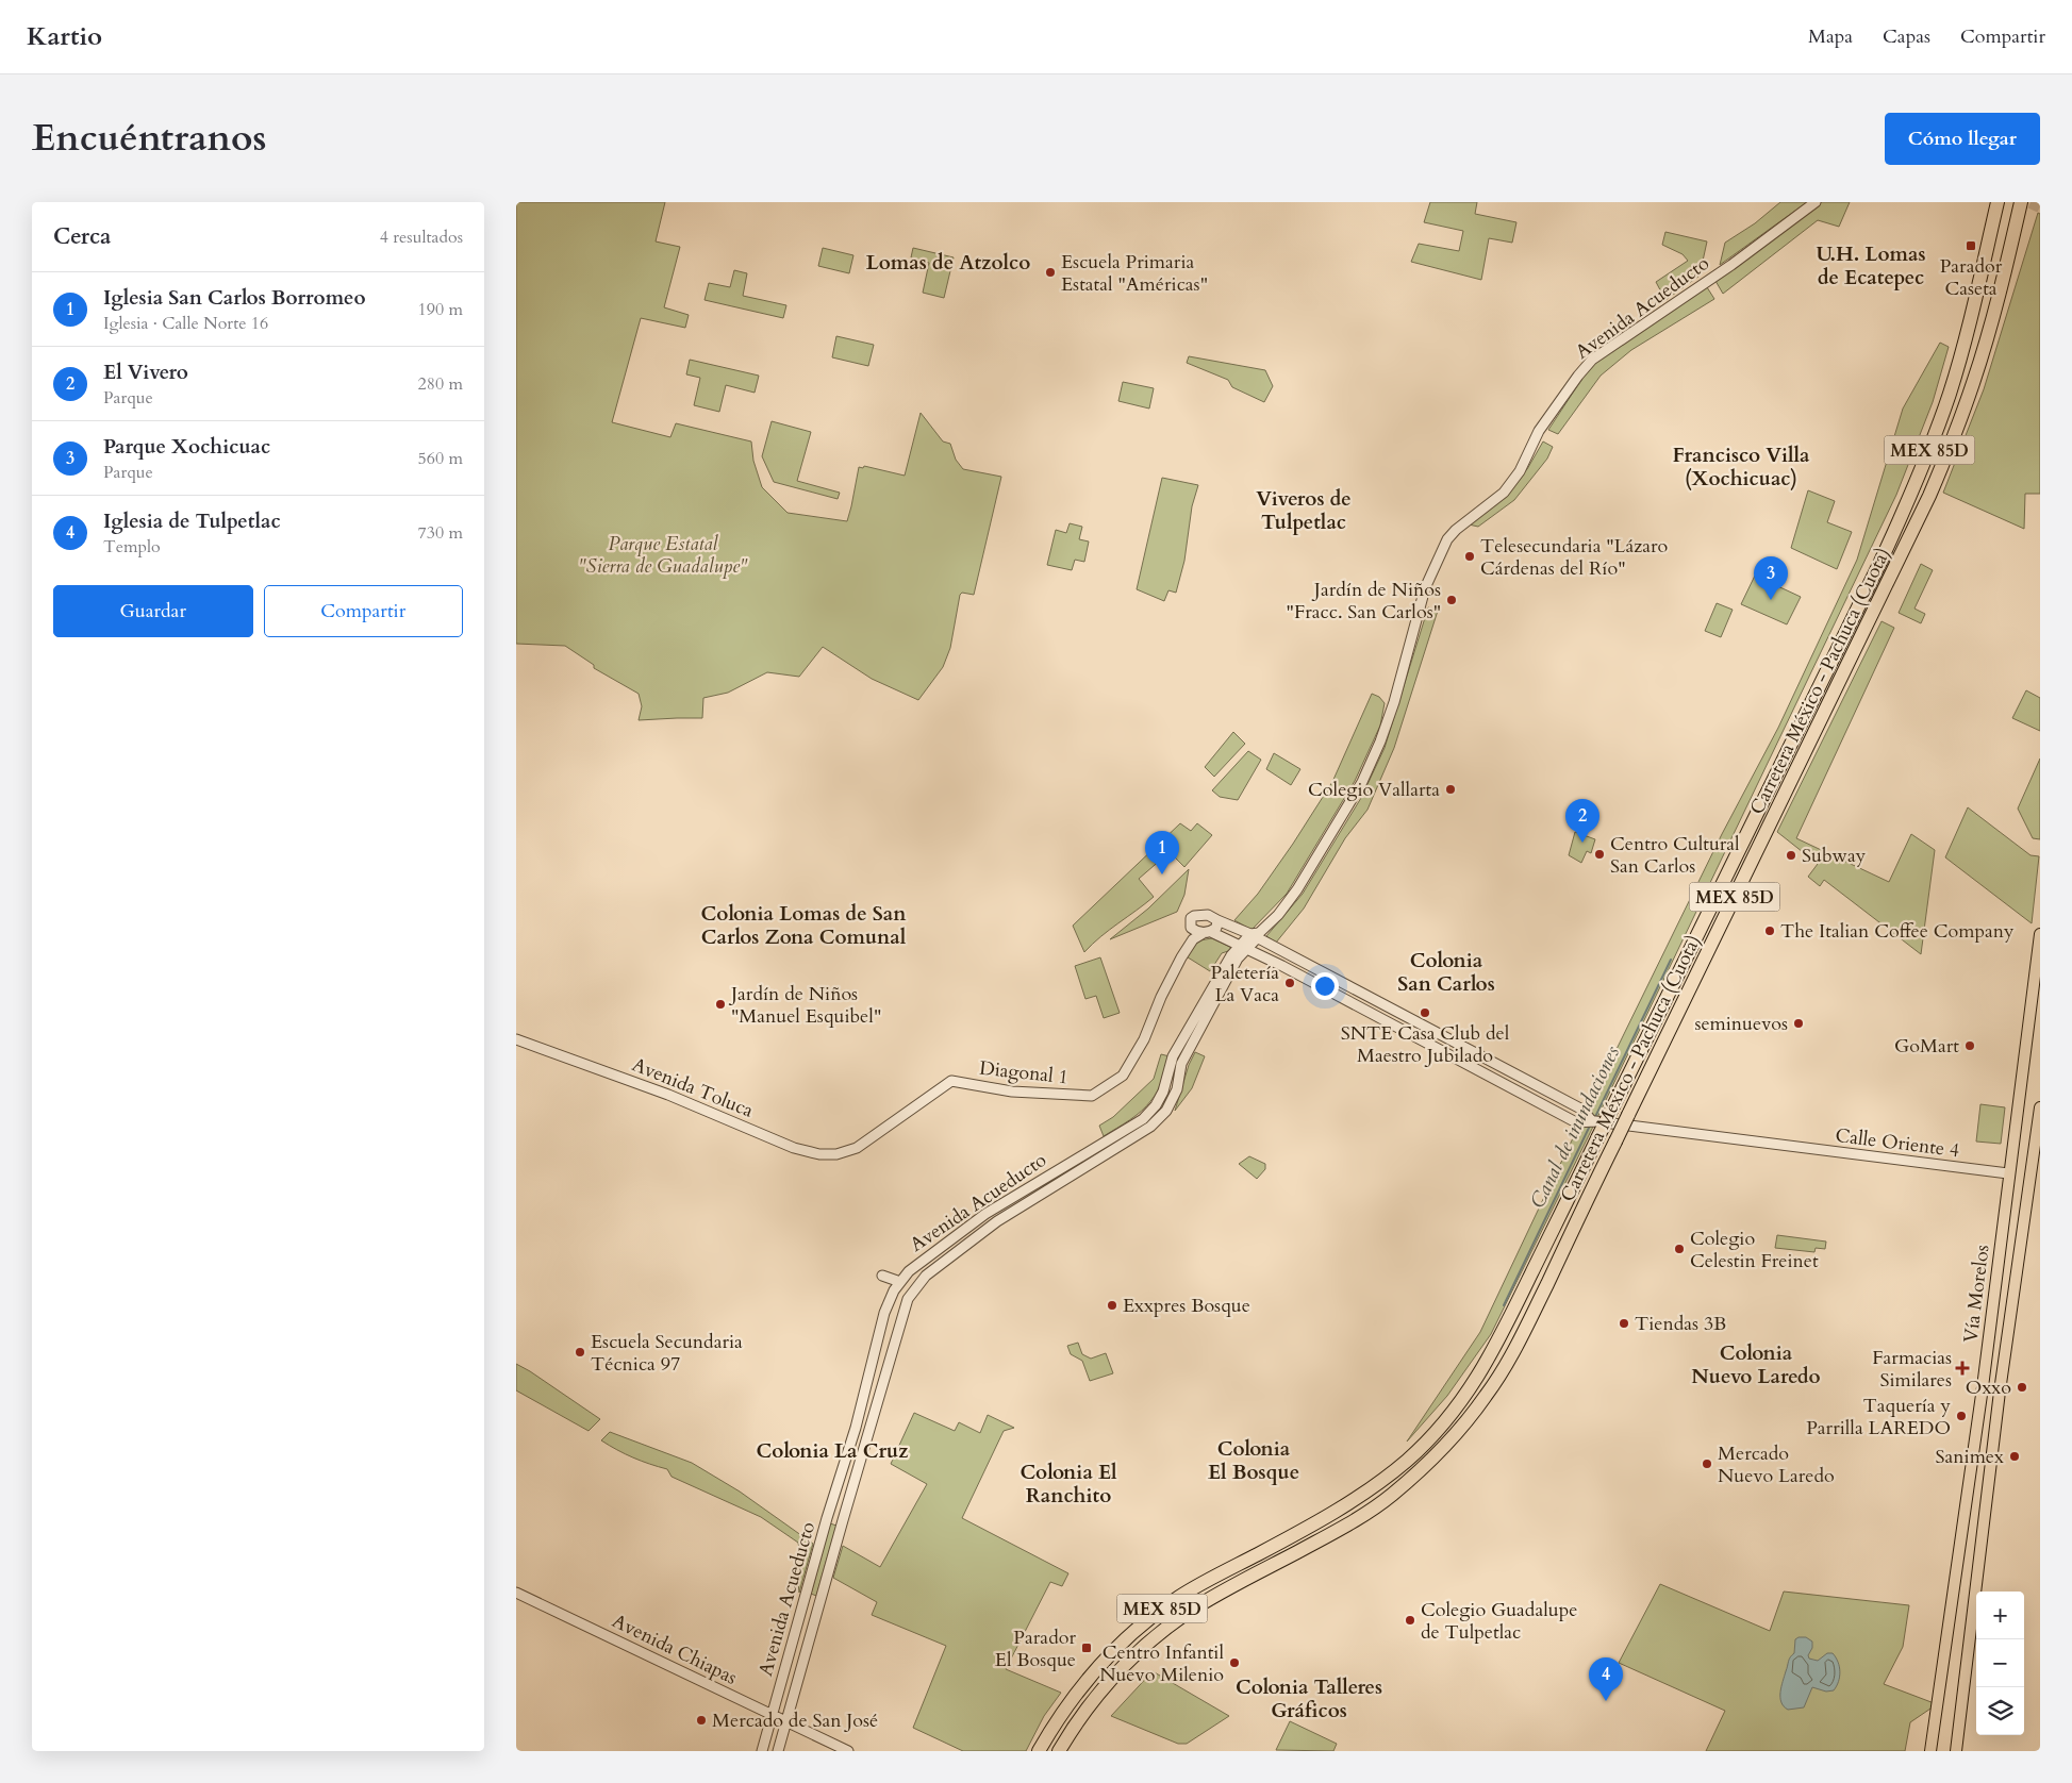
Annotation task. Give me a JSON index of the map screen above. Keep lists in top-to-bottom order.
{
  "streets": {
    "highway": ["MEX 85D", "Carretera México - Pachuca (Cuota)"],
    "main road": ["Vía Morelos"],
    "street": [
      "Avenida Acueducto",
      "Diagonal 1",
      "Avenida Toluca",
      "Calle Oriente 4",
      "Avenida Chiapas"
    ]
  },
  "crossings": [
    ["Avenida Acueducto", "Calle Oriente 4"],
    ["Avenida Acueducto", "Avenida Chiapas"],
    ["Carretera México - Pachuca (Cuota)", "Calle Oriente 4"],
    ["Diagonal 1", "Avenida Toluca"],
    ["Calle Oriente 4", "Vía Morelos"]
  ],
  "districts": [
    "U.H. Lomas de Ecatepec",
    "Lomas de Atzolco",
    "Francisco Villa (Xochicuac)",
    "Viveros de Tulpetlac",
    "Colonia Lomas de San Carlos Zona Comunal",
    "Colonia San Carlos",
    "Colonia Nuevo Laredo",
    "Colonia El Bosque",
    "Colonia La Cruz",
    "Colonia El Ranchito",
    "Colonia Talleres Gráficos"
  ],
  "water": ["Canal de inundaciones"],
  "parks": ["Parque Estatal \"Sierra de Guadalupe\""],
  "places": {
    "transit": ["Parador Caseta", "Parador El Bosque"],
    "other": [
      "Escuela Primaria Estatal \"Américas\"",
      "Telesecundaria \"Lázaro Cárdenas del Río\"",
      "Jardín de Niños \"Fracc. San Carlos\"",
      "Colegio Vallarta",
      "Centro Cultural San Carlos",
      "Subway",
      "The Italian Coffee Company",
      "Paletería La Vaca",
      "Jardín de Niños \"Manuel Esquibel\"",
      "SNTE Casa Club del Maestro Jubilado",
      "seminuevos",
      "GoMart",
      "Colegio Celestin Freinet",
      "Exxpres Bosque",
      "Tiendas 3B",
      "Escuela Secundaria Técnica 97",
      "Oxxo",
      "Taquería y Parrilla LAREDO",
      "Sanimex",
      "Mercado Nuevo Laredo",
      "Colegio Guadalupe de Tulpetlac",
      "Centro Infantil Nuevo Milenio",
      "Mercado de San José"
    ],
    "health": ["Farmacias Similares"]
  },
  "page": {
    "header": "Kartio",
    "nav": ["Mapa", "Capas", "Compartir"],
    "title": "Encuéntranos",
    "buttons": [
      "Cómo llegar",
      ["Guardar", "Compartir"]
    ],
    "heading": ["Cerca", "4 resultados"],
    "list": [
      {
        "mark": "1",
        "name": "Iglesia San Carlos Borromeo",
        "note": "Iglesia · Calle Norte 16",
        "value": "190 m"
      },
      {
        "mark": "2",
        "name": "El Vivero",
        "note": "Parque",
        "value": "280 m"
      },
      {
        "mark": "3",
        "name": "Parque Xochicuac",
        "note": "Parque",
        "value": "560 m"
      },
      {
        "mark": "4",
        "name": "Iglesia de Tulpetlac",
        "note": "Templo",
        "value": "730 m"
      }
    ],
    "pins": [
      "3",
      "2",
      "1",
      "4"
    ],
    "map_buttons": ["+", "−"]
  }
}
